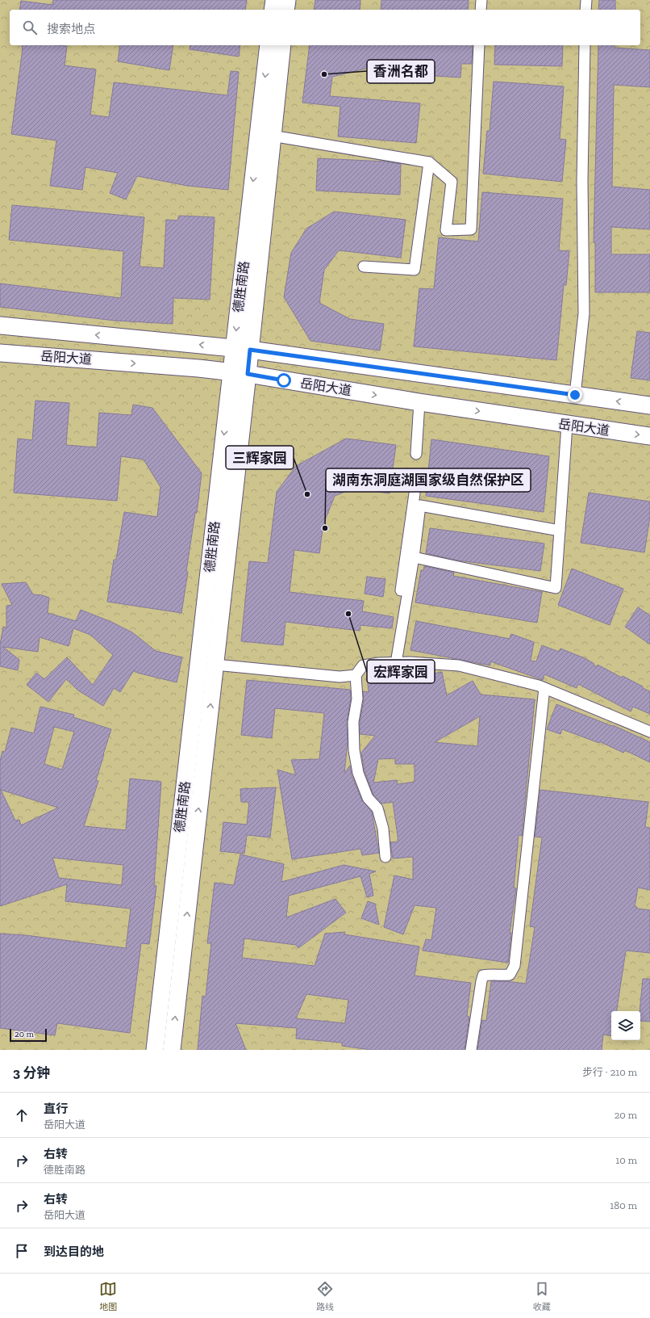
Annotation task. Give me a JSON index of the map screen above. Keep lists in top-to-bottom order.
{
  "streets": {
    "main road": ["德胜南路", "岳阳大道"]
  },
  "crossings": [
    ["德胜南路", "岳阳大道"]
  ],
  "places": [
    "香洲名都",
    "三辉家园",
    "湖南东洞庭湖国家级自然保护区",
    "宏辉家园"
  ],
  "scale_bar": "20 m",
  "page": {
    "search": "搜索地点",
    "scale": "20 m",
    "heading": ["3 分钟", "步行 · 210 m"],
    "list": [
      ["直行", "岳阳大道", "20 m"],
      ["右转", "德胜南路", "10 m"],
      ["右转", "岳阳大道", "180 m"],
      "到达目的地"
    ],
    "nav": ["地图", "路线", "收藏"]
  }
}
